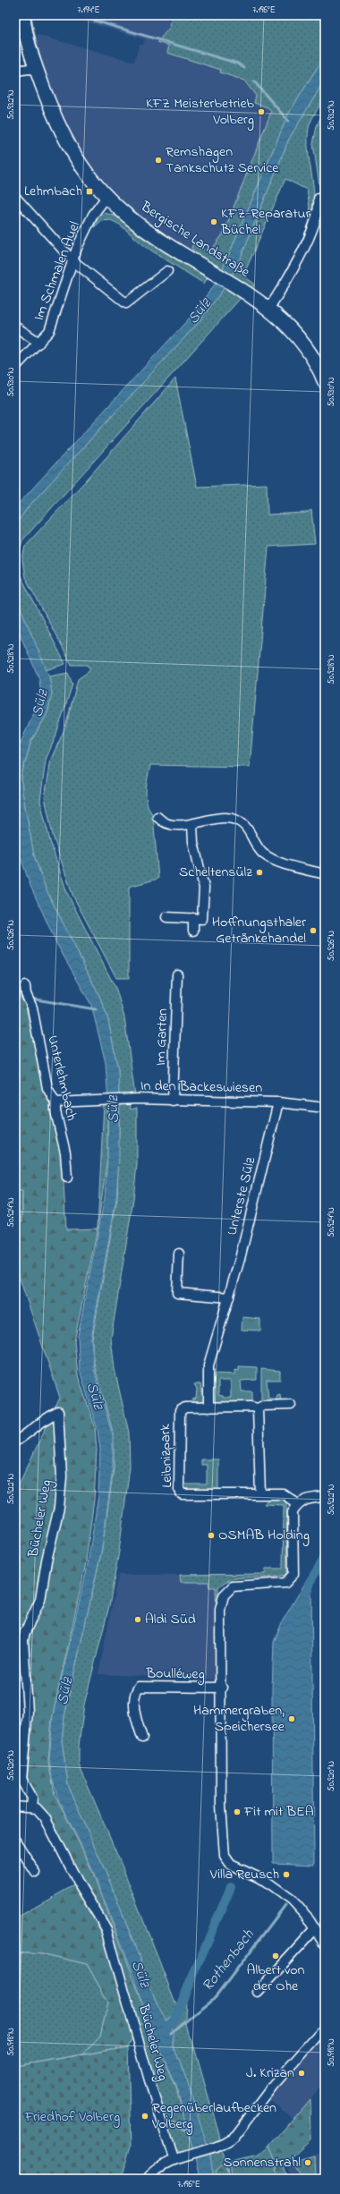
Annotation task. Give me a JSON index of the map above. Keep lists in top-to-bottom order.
{
  "streets": {
    "main road": ["Bergische Landstraße"],
    "street": [
      "Im Schmalen Auel",
      "Im Garten",
      "Unterlehmbach",
      "In den Backeswiesen",
      "Unterste Sülz",
      "Leibnizpark",
      "Bücheler Weg",
      "Boulléweg"
    ]
  },
  "crossings": [
    ["Bergische Landstraße", "Im Schmalen Auel"],
    ["Im Garten", "In den Backeswiesen"],
    ["Unterlehmbach", "In den Backeswiesen"],
    ["In den Backeswiesen", "Unterste Sülz"],
    ["Unterste Sülz", "Leibnizpark"]
  ],
  "water": ["Sülz", "Rothenbach"],
  "parks": ["Friedhof Volberg"],
  "places": {
    "other": [
      "KFZ Meisterbetrieb Volberg",
      "Remshagen Tankschutz Service",
      "KFZ-Reparatur Büchel",
      "Scheltensülz",
      "Hoffnungsthaler Getränkehandel",
      "OSMAB Holding",
      "Aldi Süd",
      "Hammergraben, Speichersee",
      "Fit mit BEA",
      "Villa Reusch",
      "Albert von der Ohe",
      "J. Krizan",
      "Regenüberlaufbecken Volberg",
      "Sonnenstrahl"
    ],
    "transit": ["Lehmbach"]
  },
  "coordinates": [
    "7.194°E",
    "7.196°E",
    "50.932°N",
    "50.930°N",
    "50.928°N",
    "50.926°N",
    "50.924°N",
    "50.922°N",
    "50.920°N",
    "50.918°N"
  ]
}
